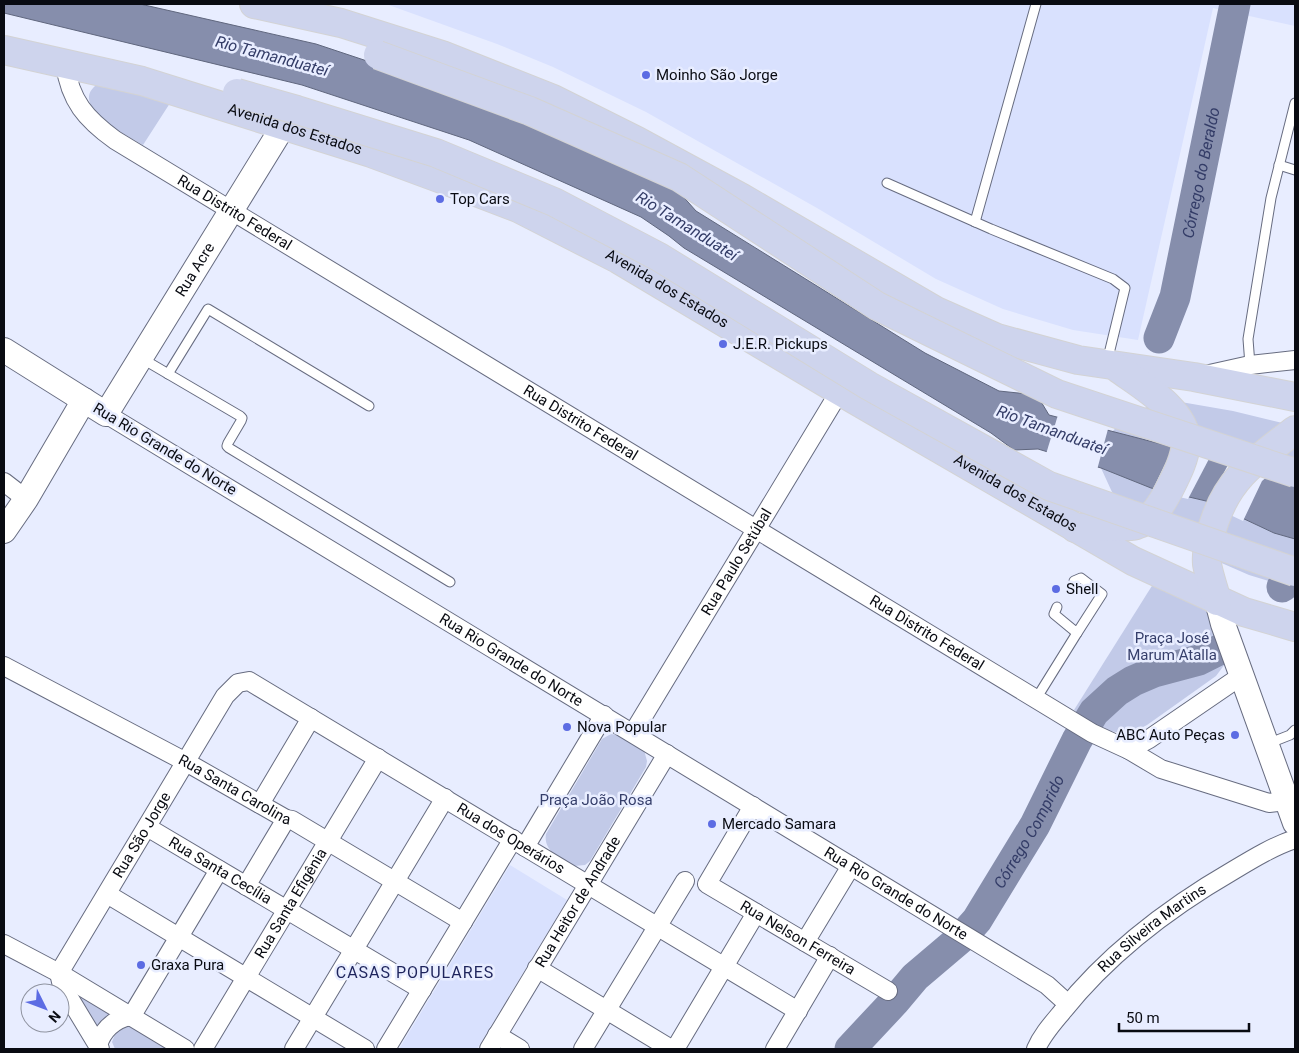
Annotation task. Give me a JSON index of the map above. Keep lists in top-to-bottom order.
{
  "streets": {
    "highway": ["Avenida dos Estados"],
    "street": [
      "Rua Distrito Federal",
      "Rua Acre",
      "Rua Rio Grande do Norte",
      "Rua Paulo Setúbal",
      "Rua Santa Carolina",
      "Rua São Jorge",
      "Rua dos Operários",
      "Rua Santa Cecília",
      "Rua Heitor de Andrade",
      "Rua Santa Efigênia",
      "Rua Silveira Martins",
      "Rua Nelson Ferreira"
    ]
  },
  "crossings": [
    ["Avenida dos Estados", "Rua Distrito Federal"],
    ["Avenida dos Estados", "Rua Acre"],
    ["Avenida dos Estados", "Rua Paulo Setúbal"],
    ["Rua Distrito Federal", "Rua Acre"],
    ["Rua Distrito Federal", "Rua Paulo Setúbal"],
    ["Rua Acre", "Rua Rio Grande do Norte"],
    ["Rua Rio Grande do Norte", "Rua Paulo Setúbal"],
    ["Rua Rio Grande do Norte", "Rua Heitor de Andrade"],
    ["Rua Rio Grande do Norte", "Rua Silveira Martins"],
    ["Rua Rio Grande do Norte", "Rua Nelson Ferreira"],
    ["Rua Santa Carolina", "Rua São Jorge"],
    ["Rua Santa Carolina", "Rua Santa Efigênia"],
    ["Rua São Jorge", "Rua dos Operários"],
    ["Rua São Jorge", "Rua Santa Cecília"],
    ["Rua dos Operários", "Rua Heitor de Andrade"],
    ["Rua dos Operários", "Rua Santa Efigênia"],
    ["Rua Santa Cecília", "Rua Santa Efigênia"]
  ],
  "districts": ["CASAS POPULARES"],
  "water": ["Rio Tamanduateí", "Córrego do Beraldo", "Córrego Comprido"],
  "parks": ["Praça José Marum Atalla", "Praça João Rosa"],
  "places": [
    "Moinho São Jorge",
    "Top Cars",
    "J.E.R. Pickups",
    "Shell",
    "Nova Popular",
    "ABC Auto Peças",
    "Mercado Samara",
    "Graxa Pura"
  ],
  "scale_bar": "50 m",
  "north": "bottom right"
}
